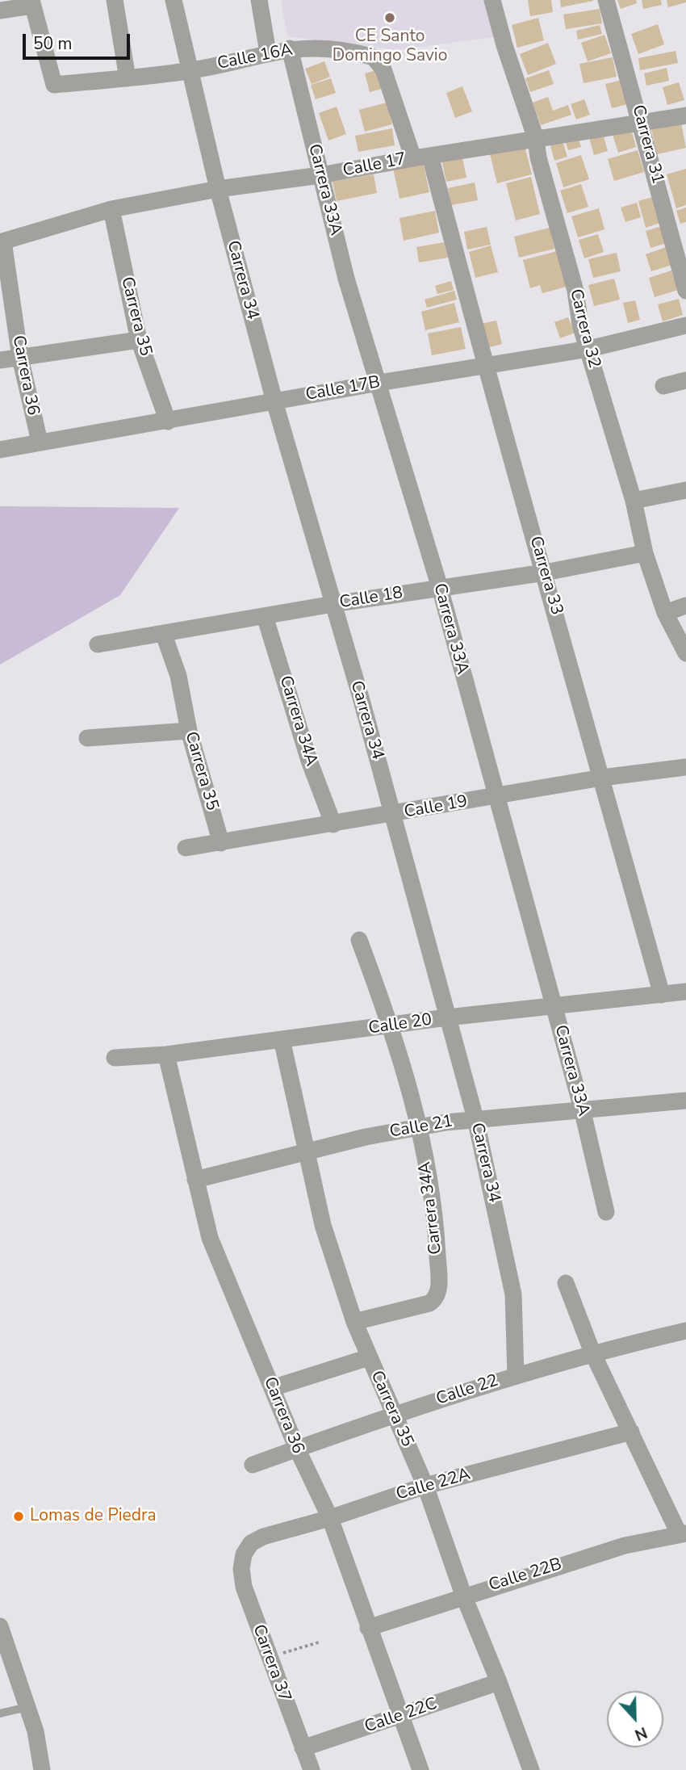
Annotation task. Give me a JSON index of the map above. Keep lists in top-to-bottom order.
{
  "streets": {
    "street": [
      "Calle 16A",
      "Carrera 31",
      "Calle 17",
      "Carrera 33A",
      "Carrera 34",
      "Carrera 35",
      "Carrera 32",
      "Carrera 36",
      "Calle 17B",
      "Carrera 33",
      "Calle 18",
      "Carrera 34A",
      "Calle 19",
      "Calle 20",
      "Calle 21",
      "Calle 22",
      "Calle 22A",
      "Calle 22B",
      "Carrera 37",
      "Calle 22C"
    ]
  },
  "crossings": [
    ["Calle 16A", "Carrera 33A"],
    ["Calle 16A", "Carrera 34"],
    ["Calle 16A", "Carrera 33"],
    ["Carrera 31", "Calle 17"],
    ["Calle 17", "Carrera 33A"],
    ["Calle 17", "Carrera 34"],
    ["Calle 17", "Carrera 35"],
    ["Calle 17", "Carrera 32"],
    ["Calle 17", "Carrera 36"],
    ["Calle 17", "Carrera 33"],
    ["Carrera 33A", "Calle 17B"],
    ["Carrera 33A", "Calle 18"],
    ["Carrera 33A", "Calle 19"],
    ["Carrera 33A", "Calle 20"],
    ["Carrera 33A", "Calle 21"],
    ["Carrera 34", "Calle 17B"],
    ["Carrera 34", "Calle 18"],
    ["Carrera 34", "Calle 19"],
    ["Carrera 34", "Calle 20"],
    ["Carrera 34", "Calle 21"],
    ["Carrera 34", "Calle 22"],
    ["Carrera 35", "Calle 17B"],
    ["Carrera 35", "Calle 18"],
    ["Carrera 35", "Carrera 34A"],
    ["Carrera 35", "Calle 19"],
    ["Carrera 35", "Calle 20"],
    ["Carrera 35", "Calle 21"],
    ["Carrera 35", "Calle 22"],
    ["Carrera 35", "Calle 22A"],
    ["Carrera 35", "Calle 22B"],
    ["Carrera 35", "Calle 22C"],
    ["Carrera 32", "Calle 17B"],
    ["Carrera 32", "Calle 18"],
    ["Carrera 36", "Calle 17B"],
    ["Carrera 36", "Calle 20"],
    ["Carrera 36", "Calle 21"],
    ["Carrera 36", "Calle 22"],
    ["Carrera 36", "Calle 22A"],
    ["Carrera 36", "Calle 22B"],
    ["Carrera 36", "Calle 22C"],
    ["Calle 17B", "Carrera 33"],
    ["Carrera 33", "Calle 18"],
    ["Carrera 33", "Calle 19"],
    ["Carrera 33", "Calle 20"],
    ["Calle 18", "Carrera 34A"],
    ["Carrera 34A", "Calle 19"],
    ["Carrera 34A", "Calle 20"],
    ["Carrera 34A", "Calle 21"],
    ["Calle 22A", "Carrera 37"],
    ["Carrera 37", "Calle 22C"]
  ],
  "places": ["CE Santo Domingo Savio", "Lomas de Piedra"],
  "scale_bar": "50 m",
  "north": "bottom"
}
